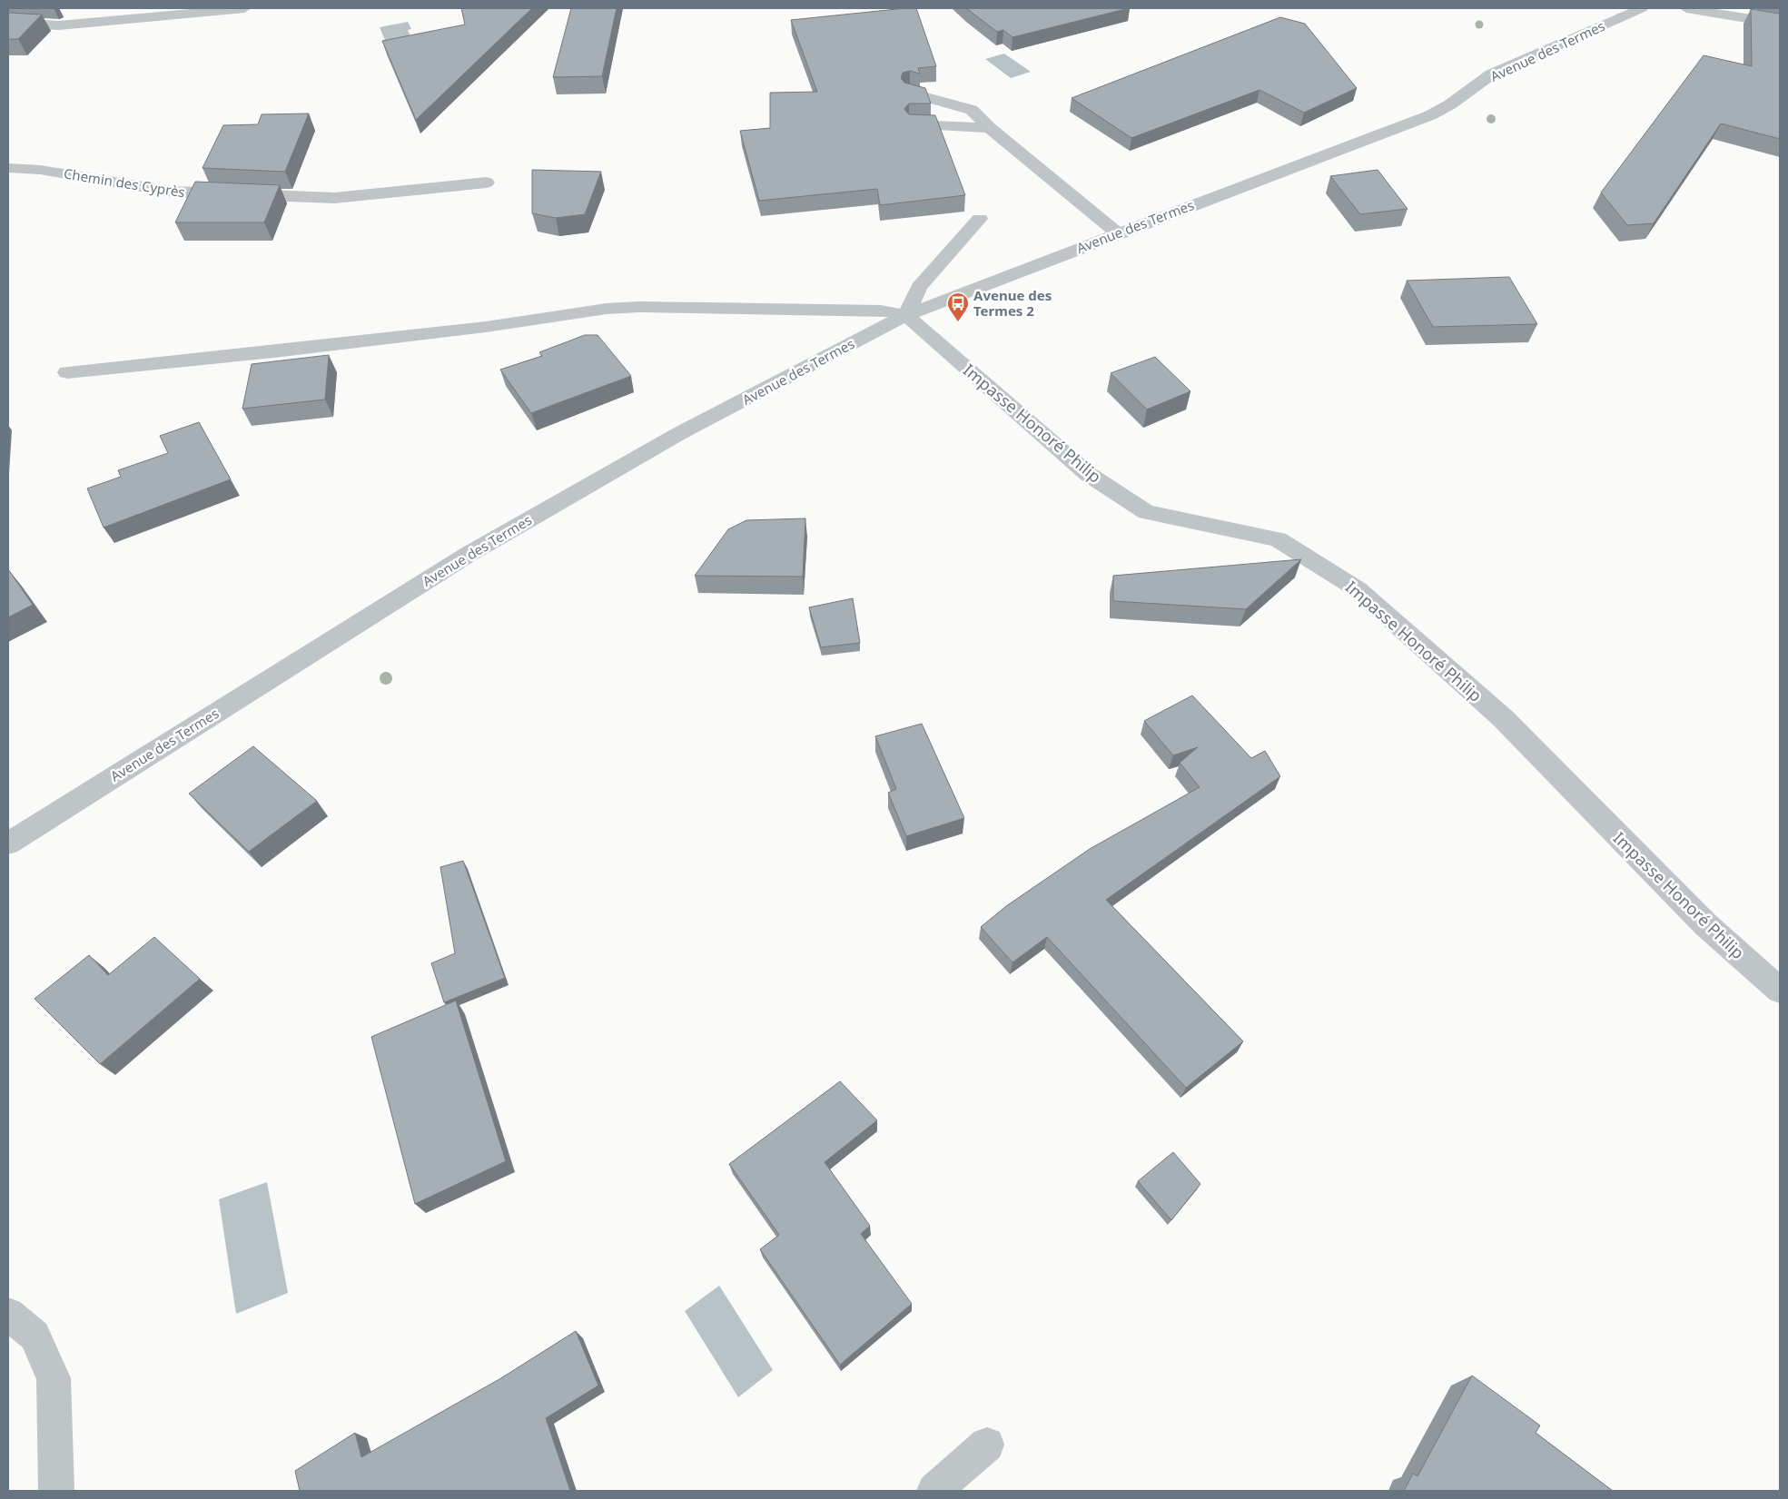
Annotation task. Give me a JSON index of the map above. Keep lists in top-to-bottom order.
{
  "streets": {
    "street": ["Avenue des Termes", "Chemin des Cyprès", "Impasse Honoré Philip"]
  },
  "crossings": [
    ["Avenue des Termes", "Impasse Honoré Philip"]
  ],
  "places": {
    "bus stop": ["Avenue des Termes 2"]
  }
}
